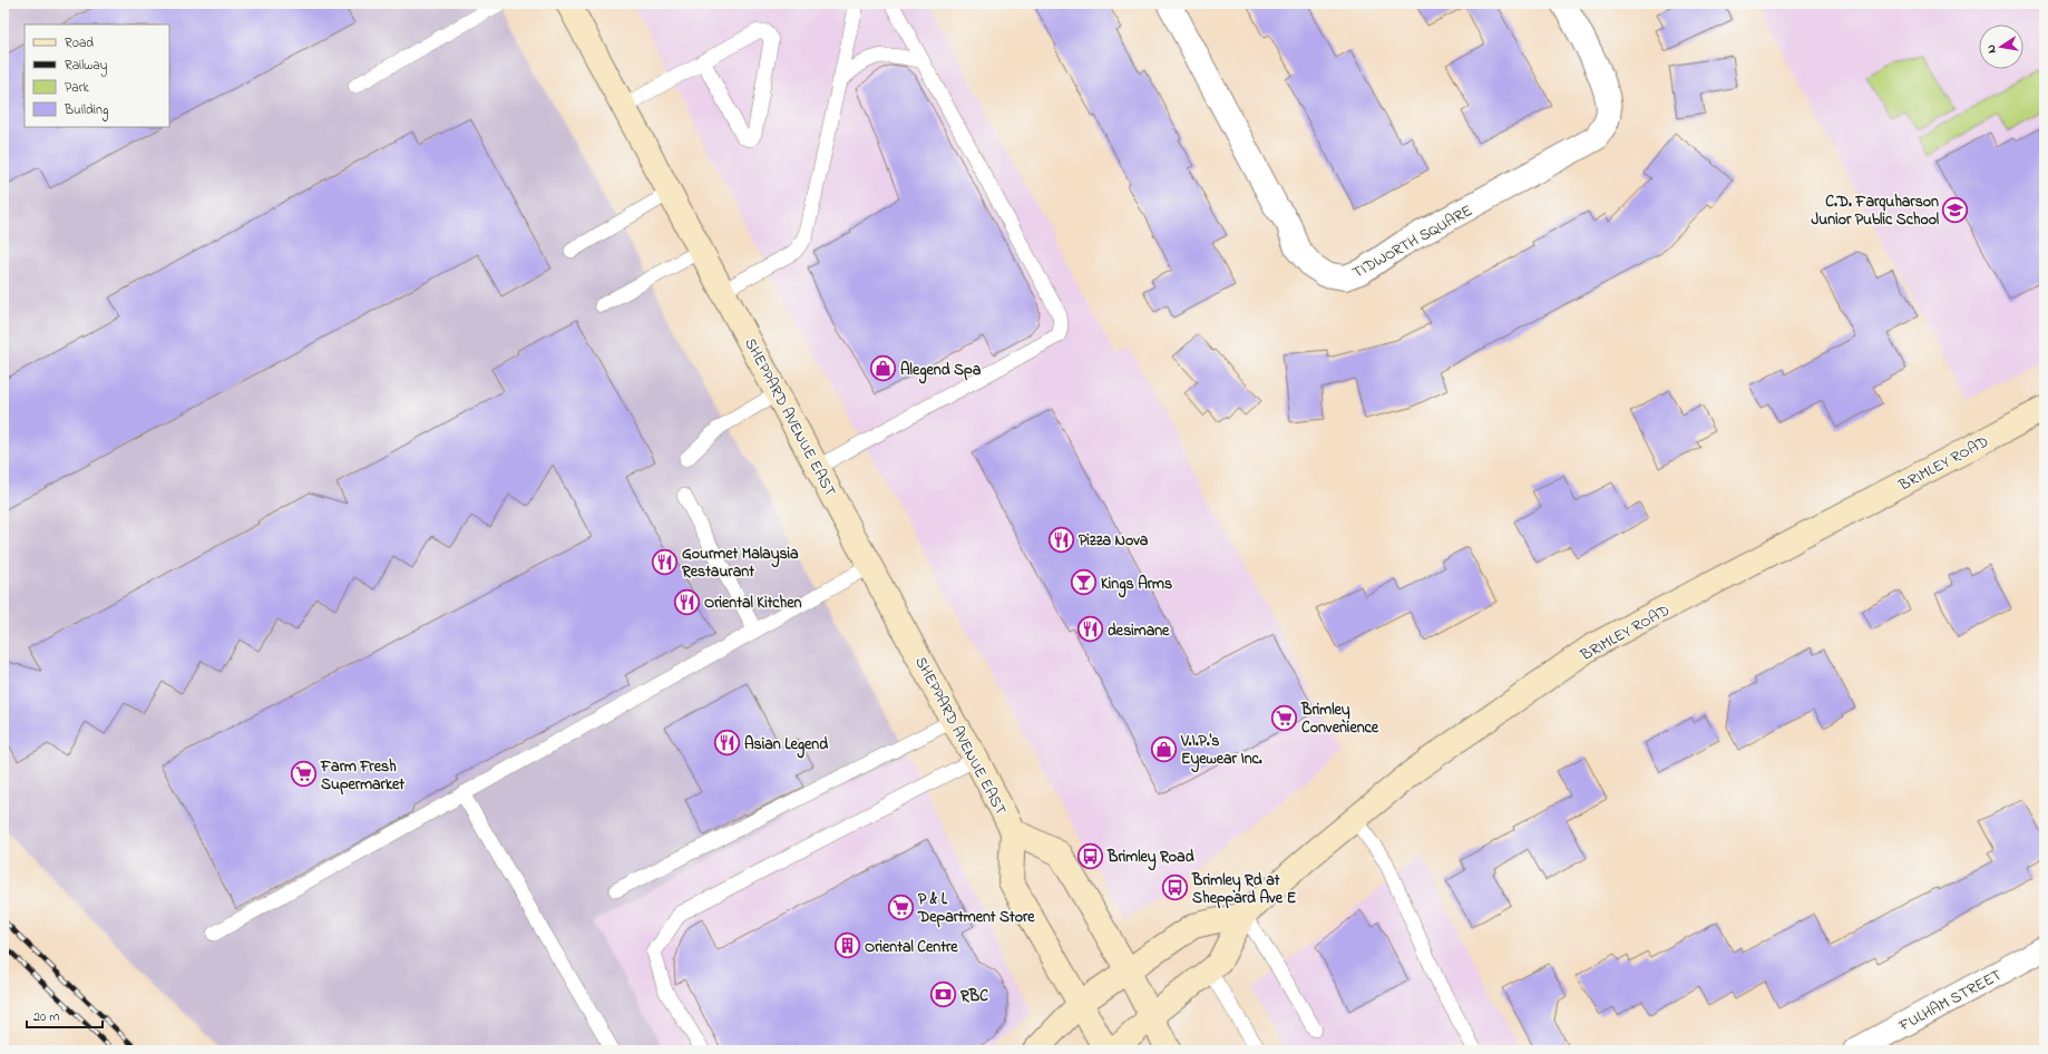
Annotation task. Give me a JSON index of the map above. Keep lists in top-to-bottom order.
{
  "streets": {
    "main road": ["SHEPPARD AVENUE EAST", "BRIMLEY ROAD"],
    "street": ["TIDWORTH SQUARE", "FULHAM STREET"]
  },
  "crossings": [
    ["SHEPPARD AVENUE EAST", "BRIMLEY ROAD"]
  ],
  "places": {
    "school or university": ["C.D. Farquharson Junior Public School"],
    "shop": ["Alegend Spa", "V.I.P.'s Eyewear Inc."],
    "restaurant": [
      "Pizza Nova",
      "Gourmet Malaysia Restaurant",
      "Oriental Kitchen",
      "desimane",
      "Asian Legend"
    ],
    "bar": ["Kings Arms"],
    "supermarket": ["Brimley Convenience", "Farm Fresh Supermarket", "P & L Department Store"],
    "bus stop": ["Brimley Road", "Brimley Rd at Sheppard Ave E"],
    "building": ["Oriental Centre"],
    "bank": ["RBC"]
  },
  "legend": [
    "Road",
    "Railway",
    "Park",
    "Building"
  ],
  "scale_bar": "20 m",
  "north": "left"
}
